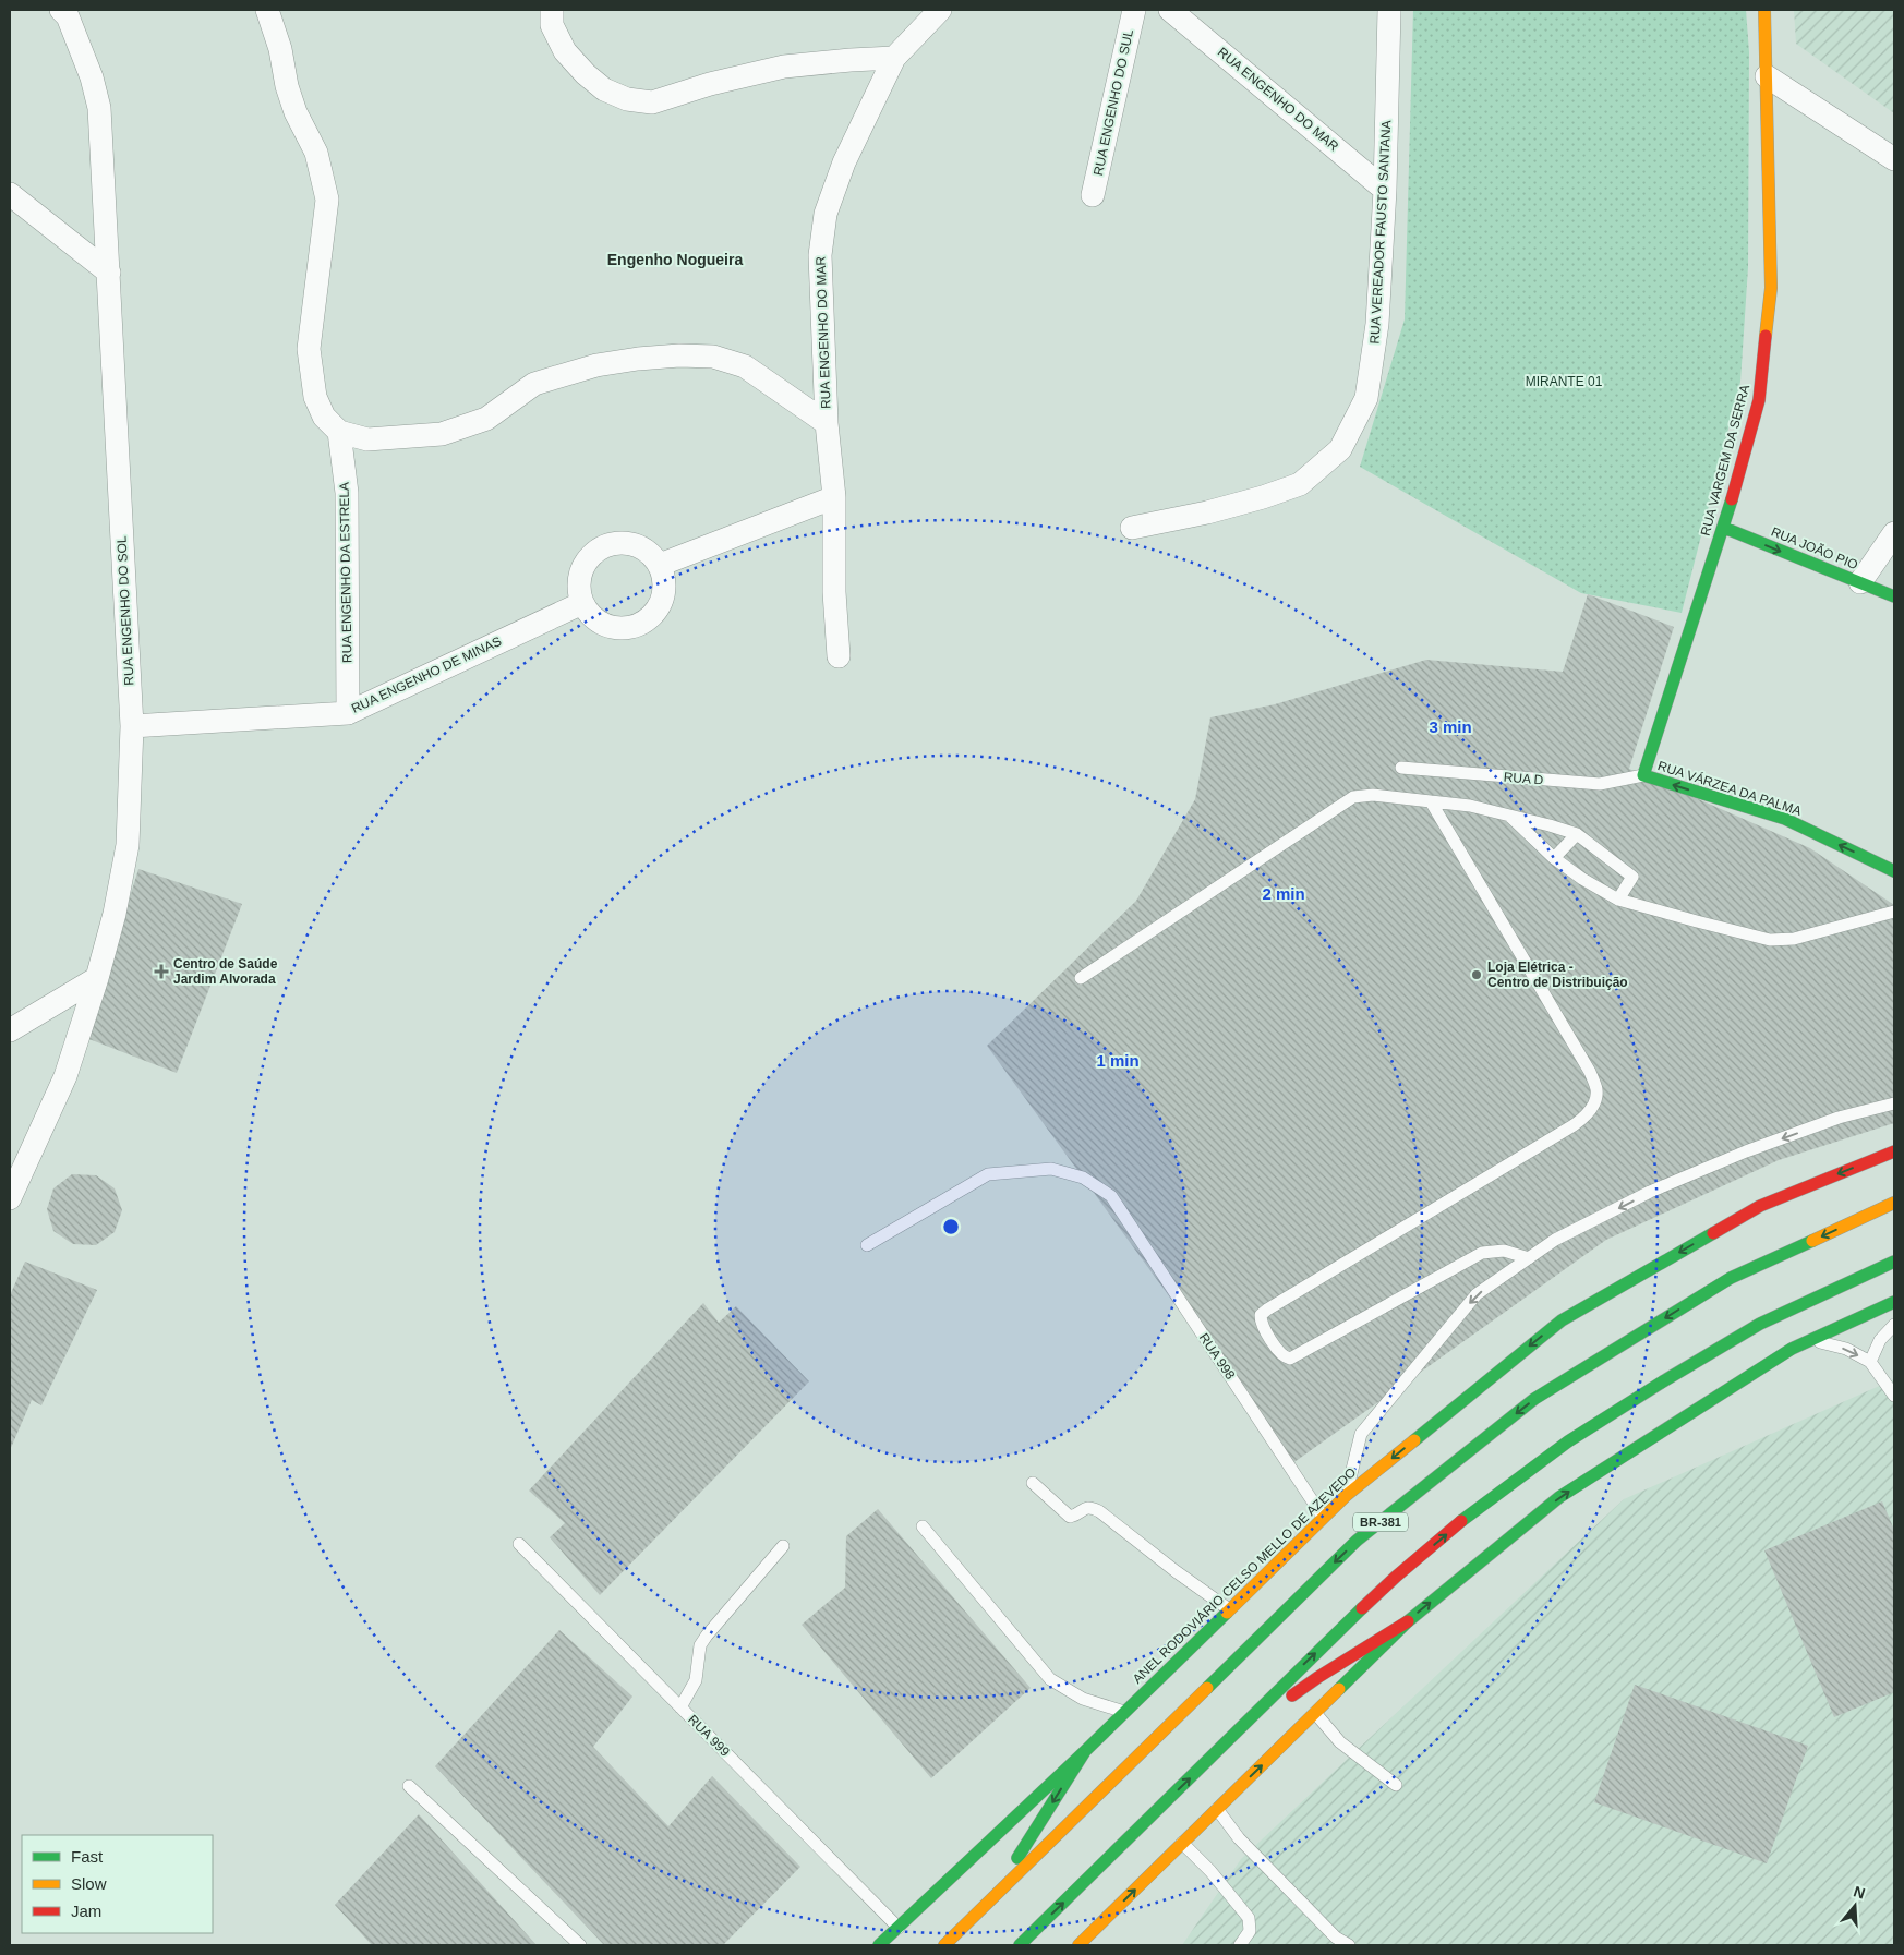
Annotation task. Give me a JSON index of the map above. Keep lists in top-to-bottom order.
{
  "streets": {
    "main road": [
      "RUA VARGEM DA SERRA",
      "RUA JOÃO PIO",
      "RUA VÁRZEA DA PALMA",
      "BR-381",
      "ANEL RODOVIÁRIO CELSO MELLO DE AZEVEDO"
    ],
    "street": [
      "RUA ENGENHO DO MAR",
      "RUA ENGENHO DO SUL",
      "RUA VEREADOR FAUSTO SANTANA",
      "RUA ENGENHO DA ESTRELA",
      "RUA ENGENHO DO SOL",
      "RUA ENGENHO DE MINAS"
    ],
    "lane": ["RUA D", "RUA 998", "RUA 999"]
  },
  "crossings": [
    ["RUA ENGENHO DO MAR", "RUA VEREADOR FAUSTO SANTANA"],
    ["RUA VARGEM DA SERRA", "RUA JOÃO PIO"],
    ["RUA VARGEM DA SERRA", "RUA D"],
    ["RUA VARGEM DA SERRA", "RUA VÁRZEA DA PALMA"],
    ["RUA ENGENHO DA ESTRELA", "RUA ENGENHO DE MINAS"],
    ["RUA ENGENHO DO SOL", "RUA ENGENHO DE MINAS"],
    ["RUA D", "RUA VÁRZEA DA PALMA"],
    ["RUA 998", "ANEL RODOVIÁRIO CELSO MELLO DE AZEVEDO"],
    ["ANEL RODOVIÁRIO CELSO MELLO DE AZEVEDO", "RUA 999"]
  ],
  "one_way": ["RUA JOÃO PIO", "RUA VÁRZEA DA PALMA"],
  "districts": ["Engenho Nogueira"],
  "parks": ["MIRANTE 01"],
  "places": {
    "health": ["Centro de Saúde Jardim Alvorada"],
    "other": ["Loja Elétrica - Centro de Distribuição"]
  },
  "legend": ["Fast", "Slow", "Jam"],
  "north": "top",
  "rings": ["3 min", "2 min", "1 min"]
}
